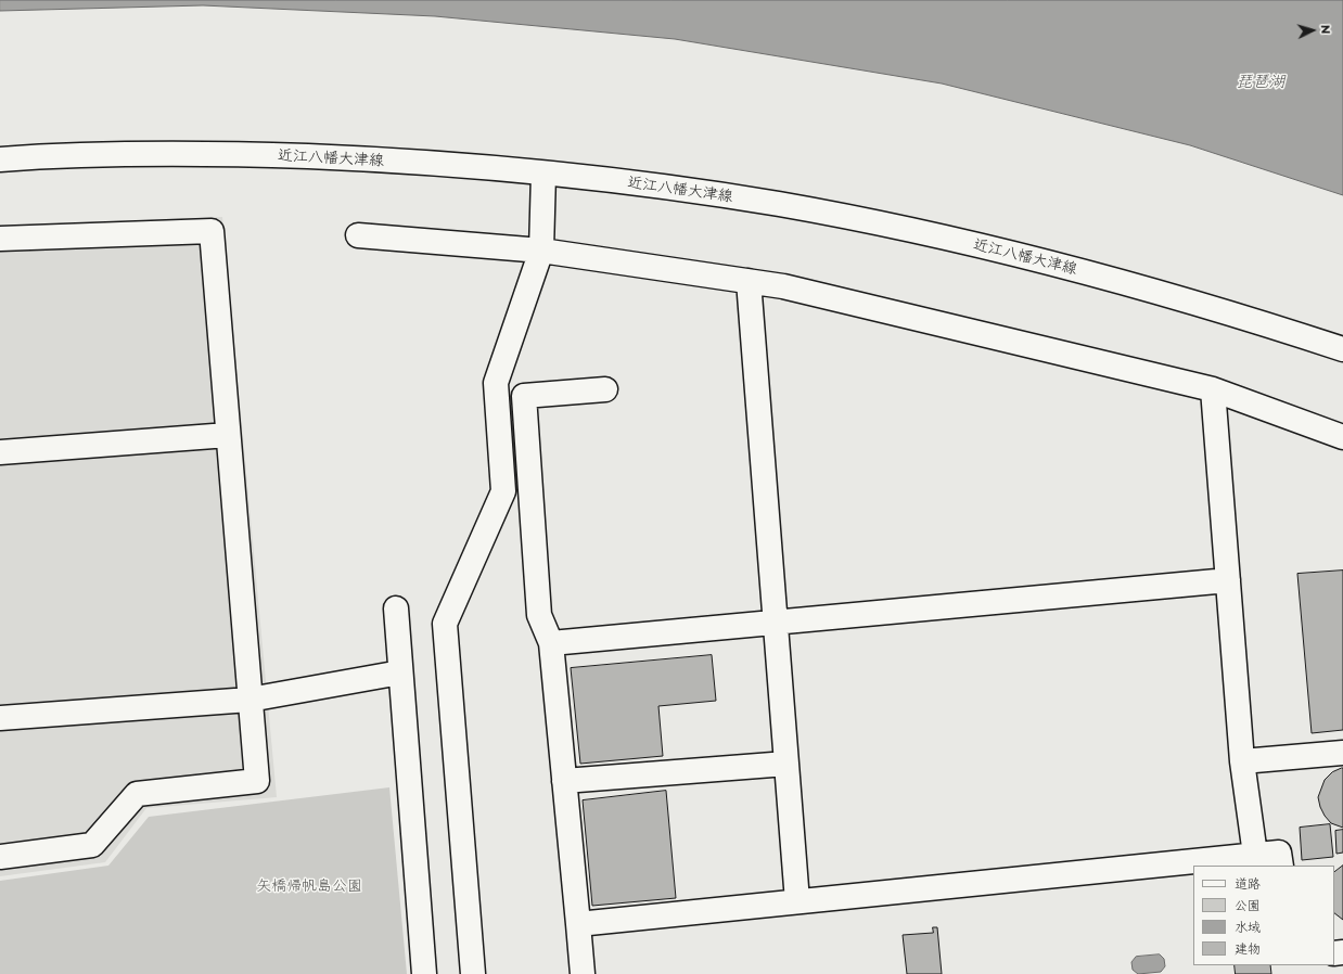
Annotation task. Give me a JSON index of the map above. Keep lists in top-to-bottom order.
{
  "streets": {
    "main road": ["近江八幡大津線"]
  },
  "water": ["琵琶湖"],
  "parks": ["矢橋帰帆島公園"],
  "legend": [
    "道路",
    "公園",
    "水域",
    "建物"
  ],
  "north": "right"
}
